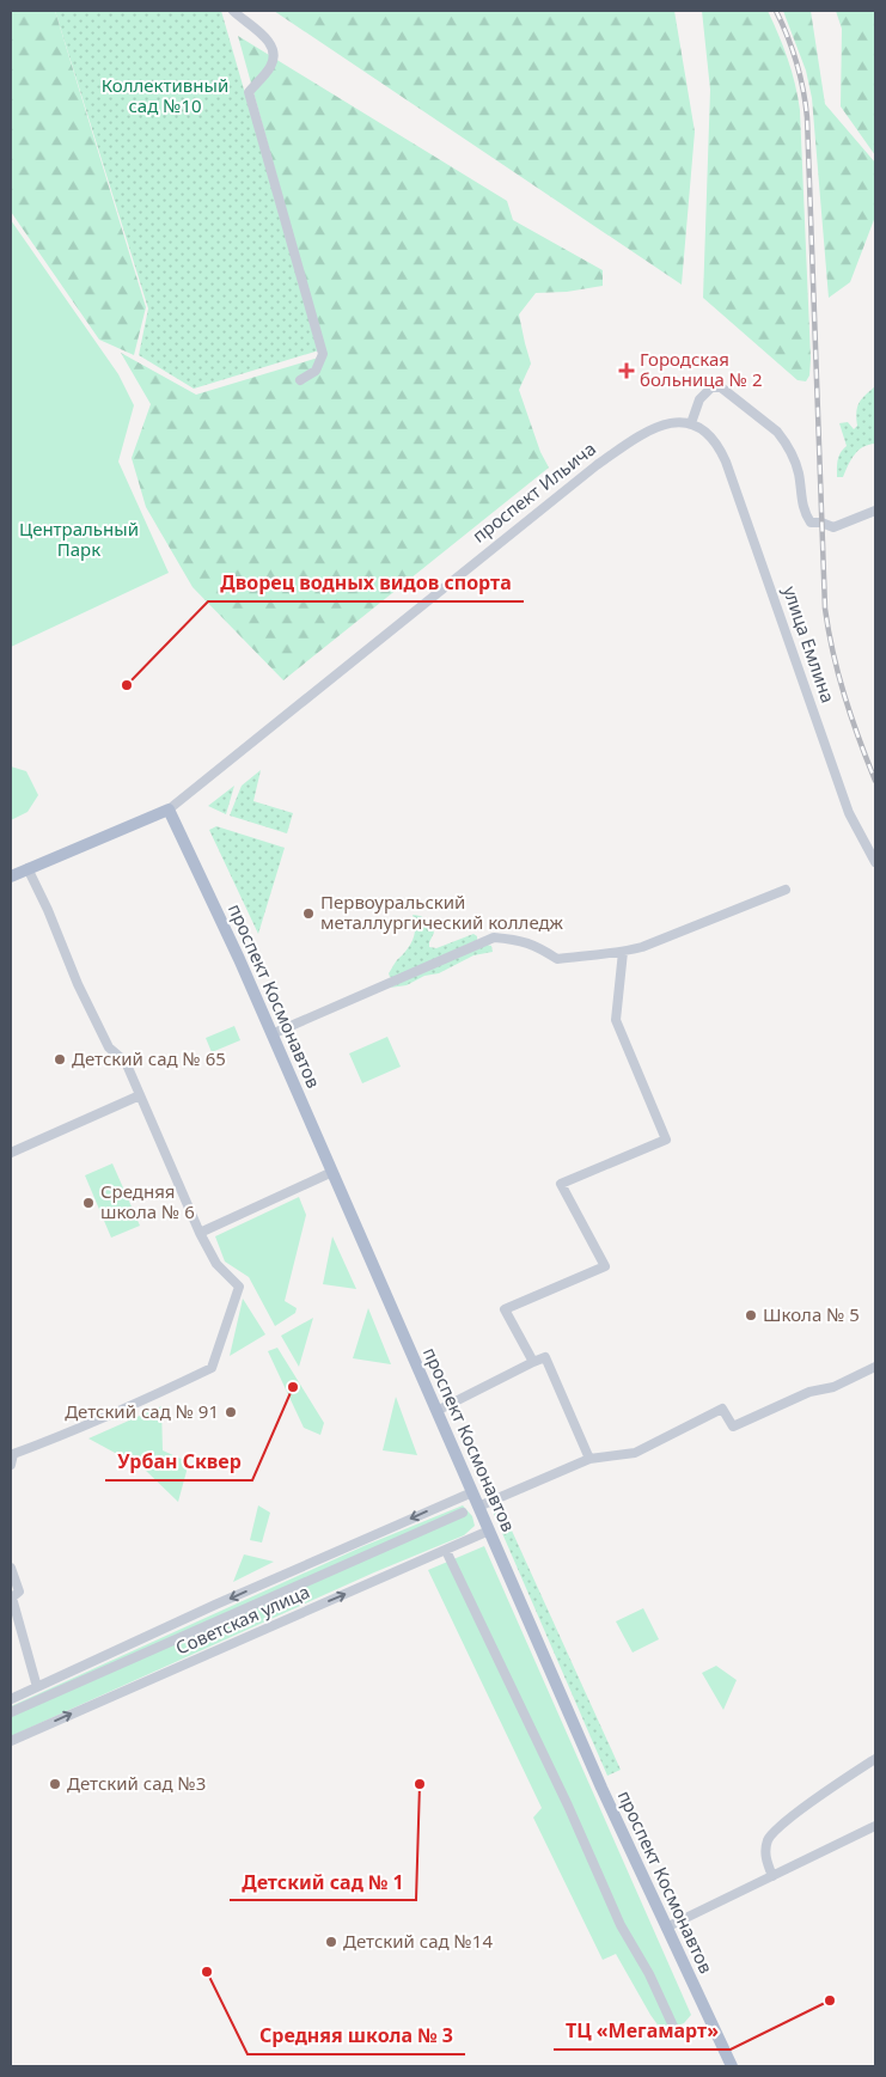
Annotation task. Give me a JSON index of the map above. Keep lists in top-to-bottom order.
{
  "streets": {
    "main road": ["проспект Ильича", "проспект Космонавтов"],
    "street": ["улица Емлина", "Советская улица"]
  },
  "crossings": [
    ["проспект Ильича", "улица Емлина"],
    ["проспект Ильича", "проспект Космонавтов"],
    ["проспект Космонавтов", "Советская улица"]
  ],
  "parks": ["Коллективный сад №10", "Центральный Парк"],
  "places": {
    "health": ["Городская больница № 2"],
    "other": [
      "Дворец водных видов спорта",
      "Первоуральский металлургический колледж",
      "Детский сад № 65",
      "Средняя школа № 6",
      "Школа № 5",
      "Урбан Сквер",
      "Детский сад № 91",
      "Детский сад №3",
      "Детский сад № 1",
      "Детский сад №14",
      "Средняя школа № 3",
      "ТЦ «Мегамарт»"
    ]
  }
}
